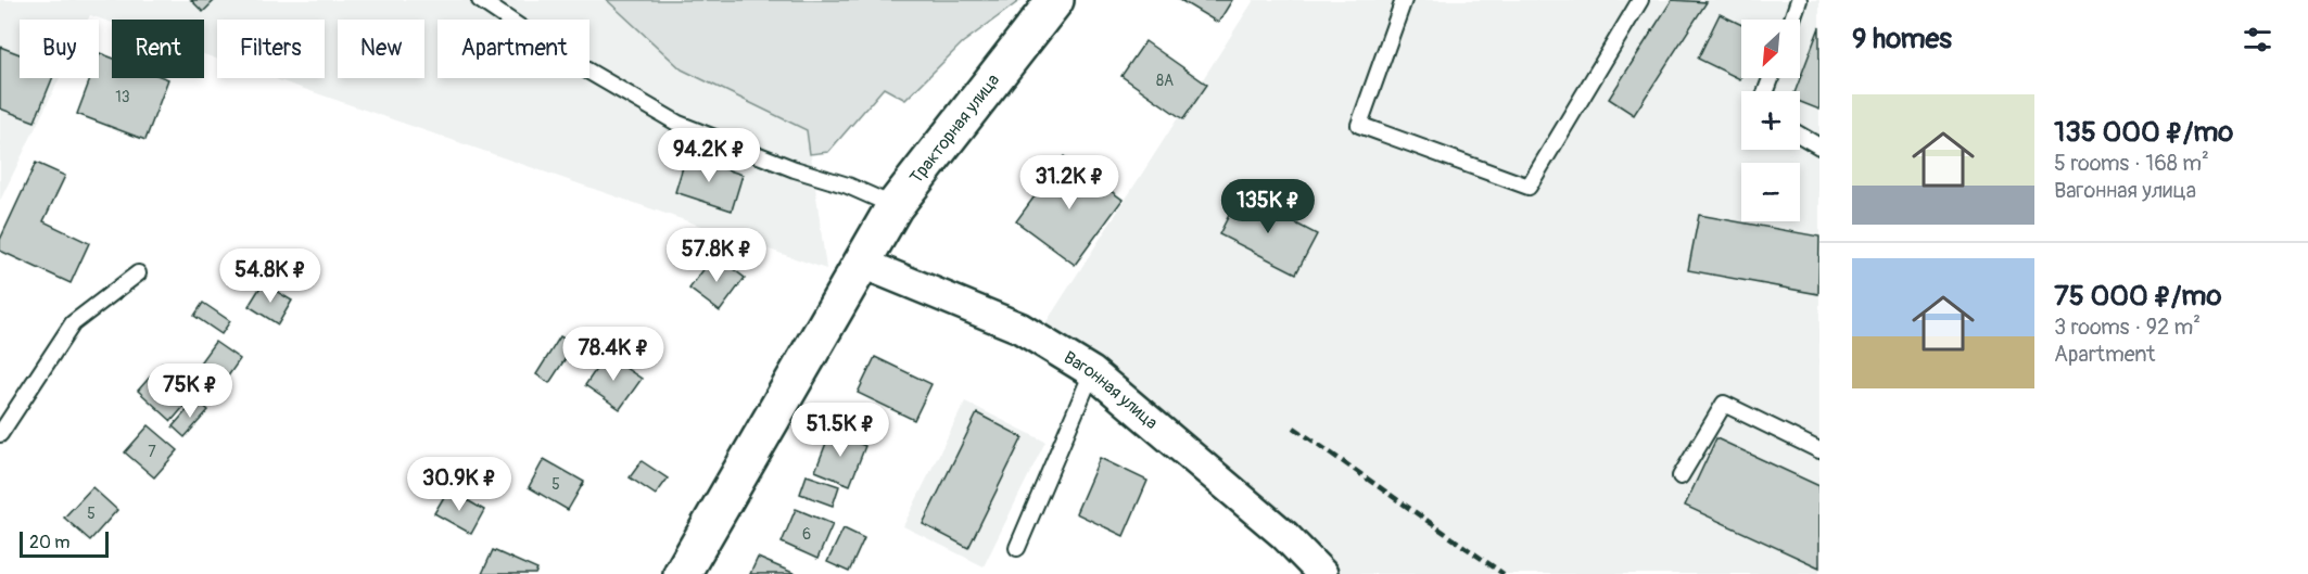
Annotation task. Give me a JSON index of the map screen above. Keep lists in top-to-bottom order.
{
  "streets": {
    "main road": ["Тракторная улица"],
    "street": ["Вагонная улица"]
  },
  "crossings": [
    ["Тракторная улица", "Вагонная улица"]
  ],
  "house_numbers": [
    "8А",
    "13",
    "7",
    "5",
    "5",
    "6"
  ],
  "scale_bar": "20 m",
  "north": "bottom left",
  "page": {
    "heading": "9 homes",
    "map_buttons": ["+", "−"],
    "chip": [
      "Buy",
      "Rent",
      "Filters",
      "New",
      "Apartment"
    ],
    "list": [
      {
        "name": "135 000 ₽/mo",
        "note": "5 rooms · 168 m² · Вагонная улица"
      },
      {
        "name": "75 000 ₽/mo",
        "note": "3 rooms · 92 m² · Apartment"
      }
    ],
    "price": [
      "94.2K ₽",
      "31.2K ₽",
      "135K ₽",
      "57.8K ₽",
      "54.8K ₽",
      "78.4K ₽",
      "75K ₽",
      "51.5K ₽",
      "30.9K ₽"
    ],
    "scale": "20 m"
  }
}
